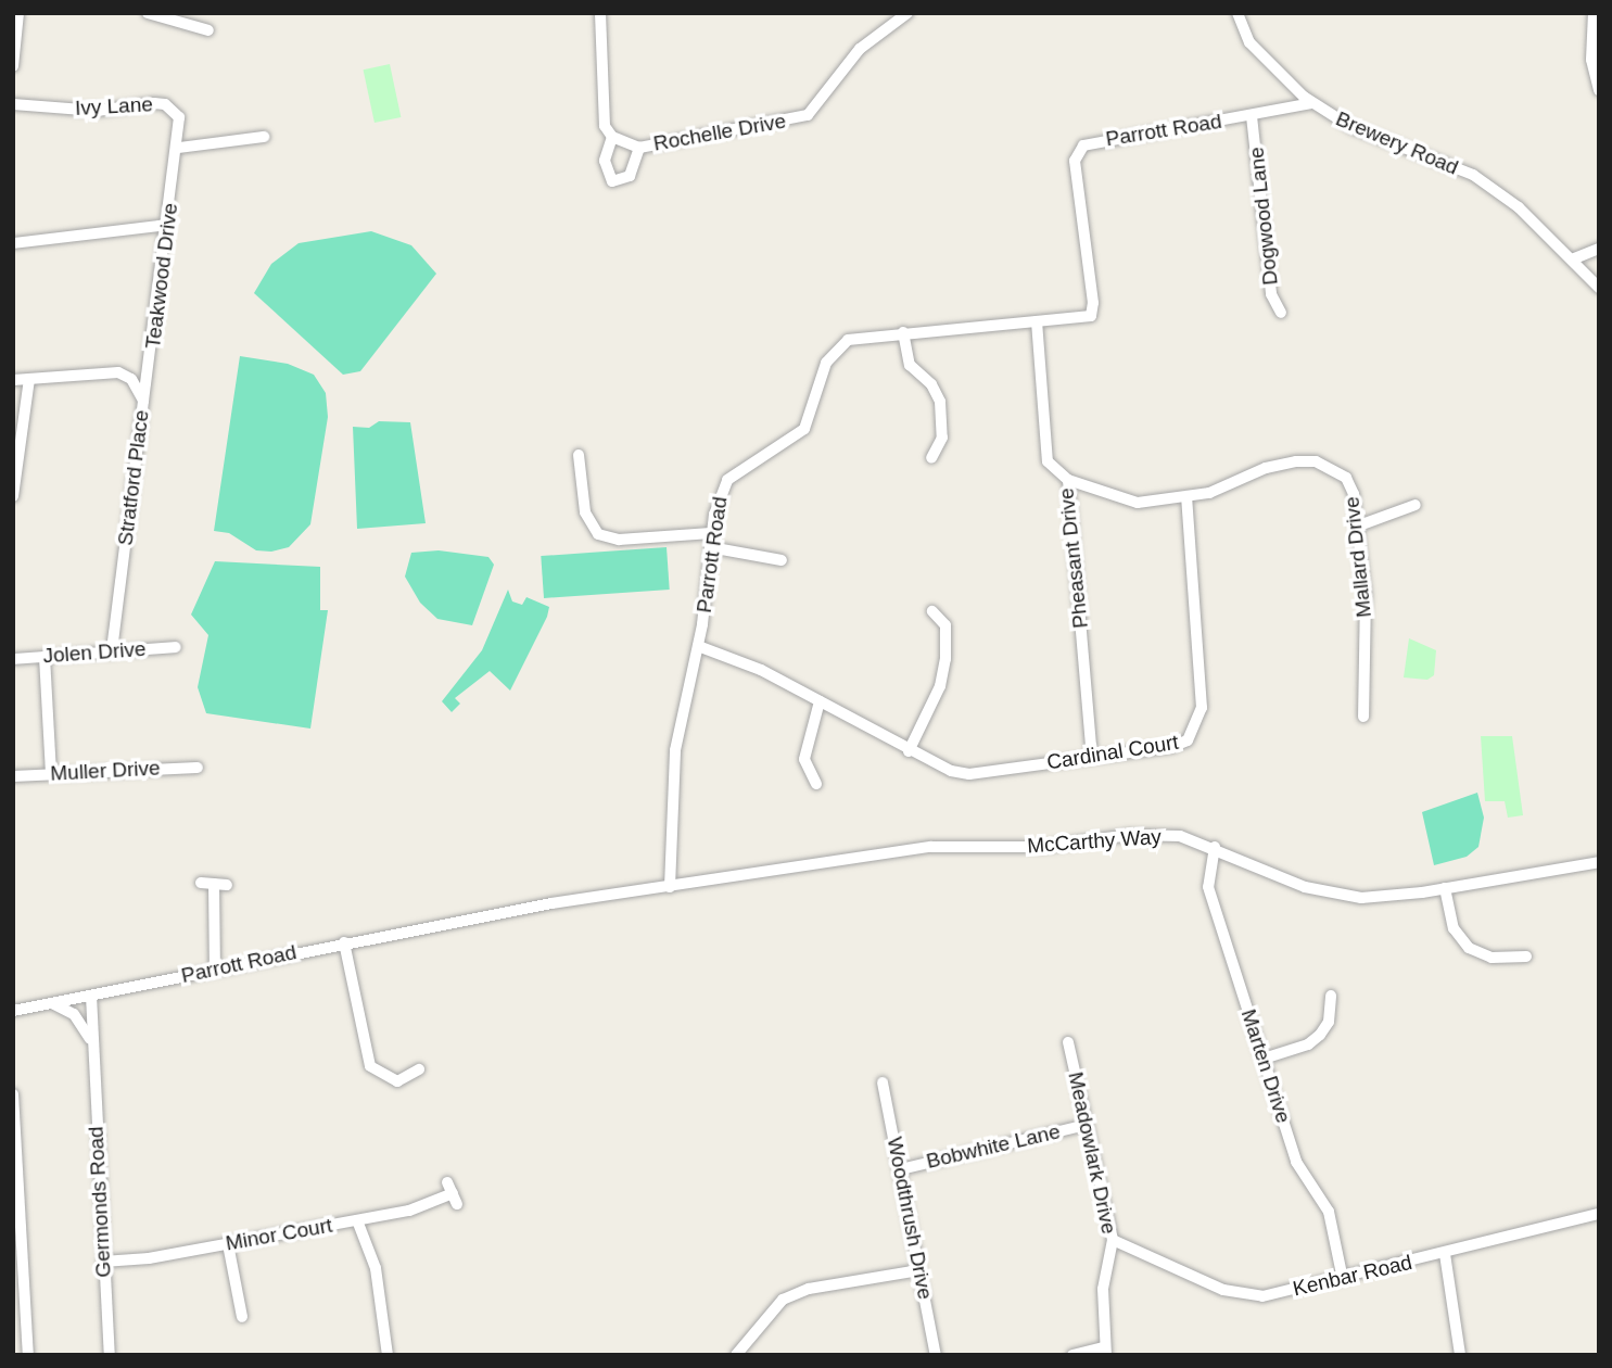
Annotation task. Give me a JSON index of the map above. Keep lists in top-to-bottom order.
{
  "streets": {
    "street": [
      "Ivy Lane",
      "Parrott Road",
      "Rochelle Drive",
      "Brewery Road",
      "Dogwood Lane",
      "Teakwood Drive",
      "Stratford Place",
      "Mallard Drive",
      "Pheasant Drive",
      "Jolen Drive",
      "Cardinal Court",
      "Muller Drive",
      "McCarthy Way",
      "Marten Drive",
      "Bobwhite Lane",
      "Meadowlark Drive",
      "Germonds Road",
      "Woodthrush Drive",
      "Minor Court",
      "Kenbar Road"
    ]
  },
  "crossings": [
    ["Ivy Lane", "Teakwood Drive"],
    ["Parrott Road", "Brewery Road"],
    ["Parrott Road", "Dogwood Lane"],
    ["Parrott Road", "Pheasant Drive"],
    ["Parrott Road", "Cardinal Court"],
    ["Parrott Road", "McCarthy Way"],
    ["Parrott Road", "Germonds Road"],
    ["Teakwood Drive", "Stratford Place"],
    ["Stratford Place", "Jolen Drive"],
    ["Mallard Drive", "Cardinal Court"],
    ["Pheasant Drive", "Cardinal Court"],
    ["McCarthy Way", "Marten Drive"],
    ["Marten Drive", "Kenbar Road"],
    ["Bobwhite Lane", "Meadowlark Drive"],
    ["Bobwhite Lane", "Woodthrush Drive"],
    ["Meadowlark Drive", "Kenbar Road"],
    ["Germonds Road", "Minor Court"]
  ]
}
